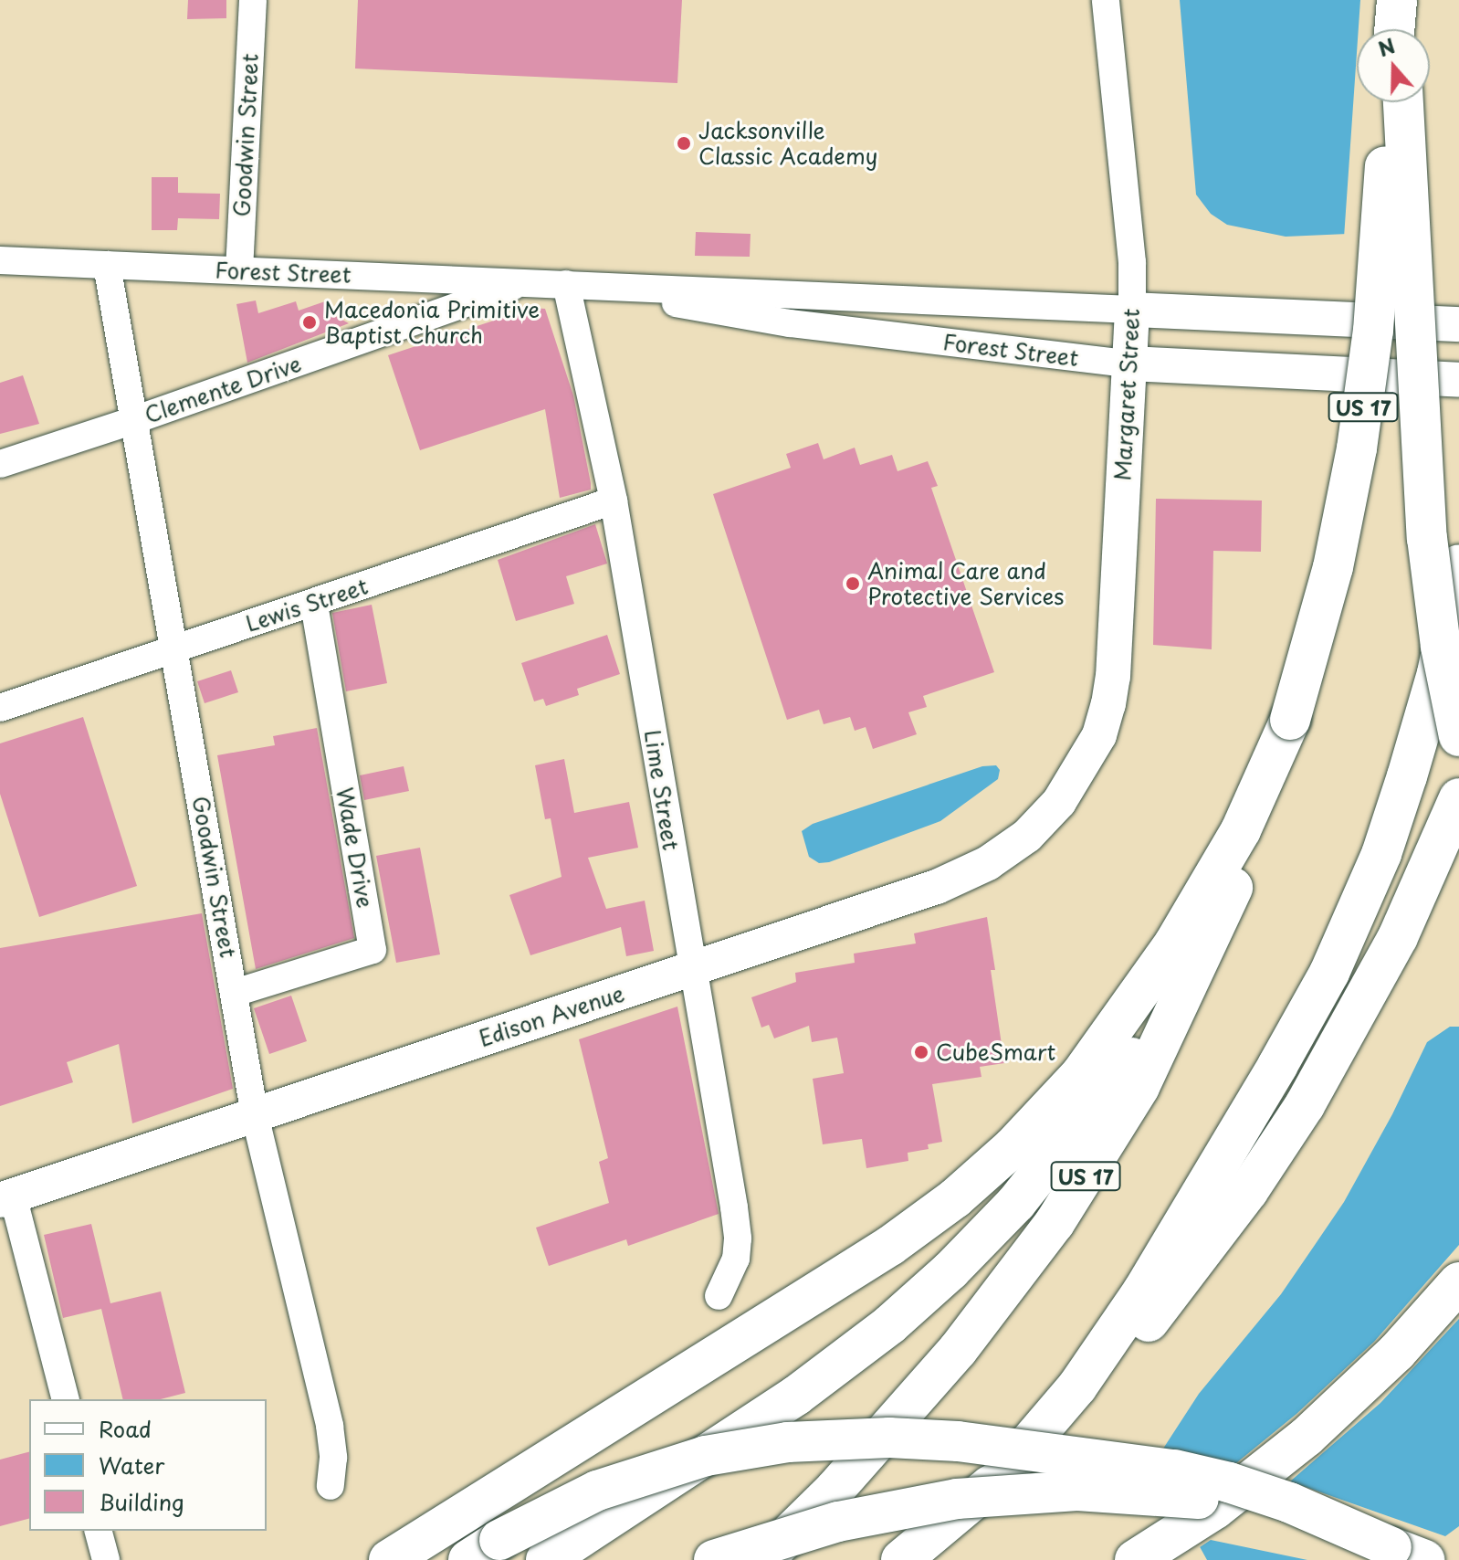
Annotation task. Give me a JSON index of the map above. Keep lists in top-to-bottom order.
{
  "streets": {
    "highway": ["US 17"],
    "main road": ["Forest Street", "Margaret Street", "Edison Avenue"],
    "street": [
      "Goodwin Street",
      "Clemente Drive",
      "Lewis Street",
      "Lime Street",
      "Wade Drive"
    ]
  },
  "crossings": [
    ["Goodwin Street", "Forest Street"],
    ["Goodwin Street", "Clemente Drive"],
    ["Goodwin Street", "Lewis Street"],
    ["Goodwin Street", "Wade Drive"],
    ["Goodwin Street", "Edison Avenue"],
    ["Forest Street", "Clemente Drive"],
    ["Forest Street", "Margaret Street"],
    ["Forest Street", "Lime Street"],
    ["Margaret Street", "Edison Avenue"],
    ["Lewis Street", "Lime Street"],
    ["Lewis Street", "Wade Drive"],
    ["Lime Street", "Edison Avenue"]
  ],
  "places": [
    "Jacksonville Classic Academy",
    "Macedonia Primitive Baptist Church",
    "Animal Care and Protective Services",
    "CubeSmart"
  ],
  "legend": ["Road", "Water", "Building"],
  "north": "top"
}
